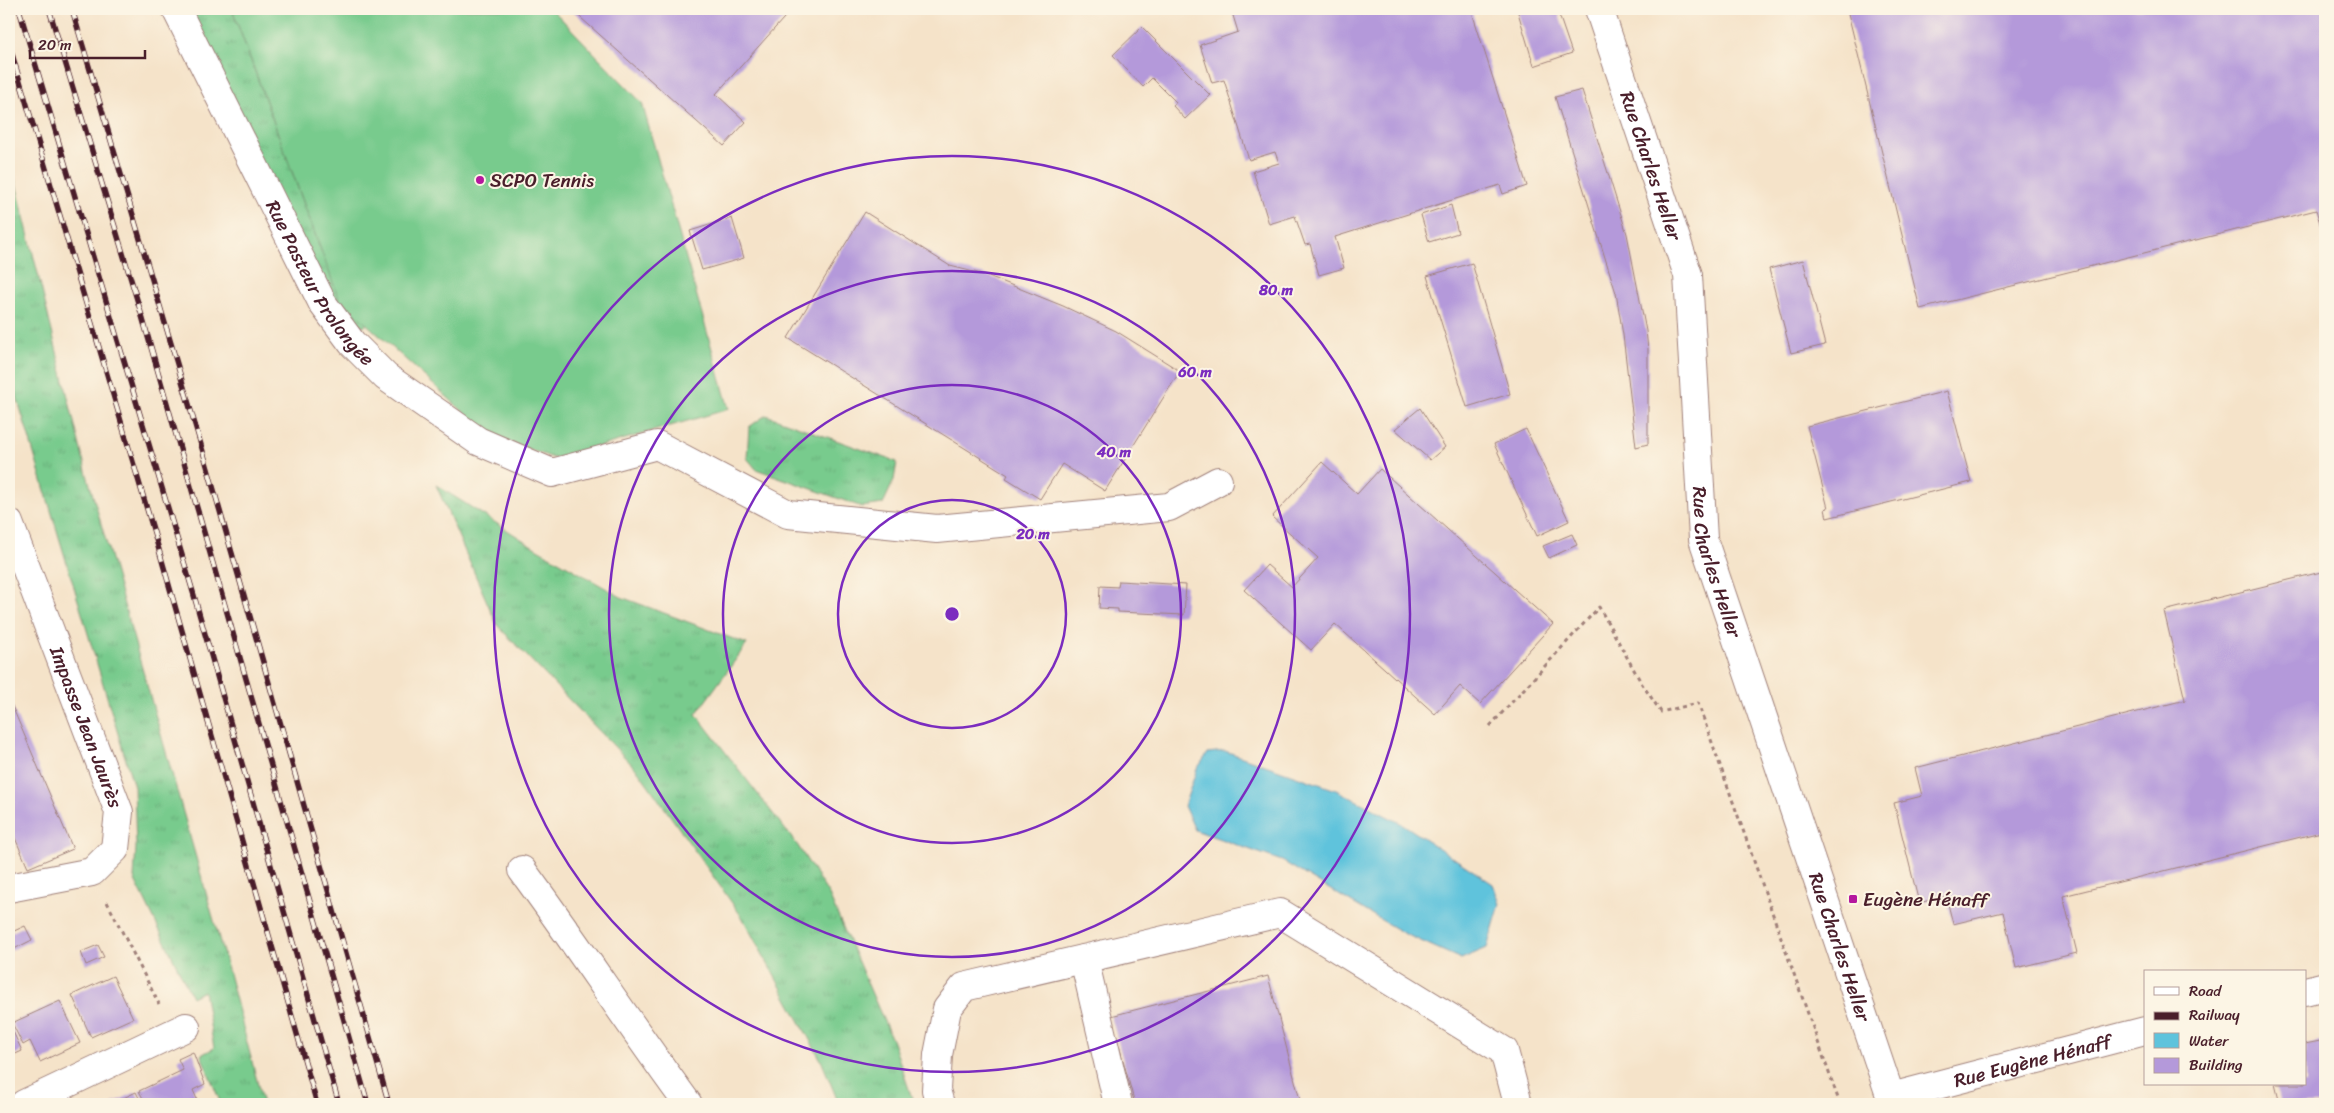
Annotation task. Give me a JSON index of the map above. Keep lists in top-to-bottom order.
{
  "streets": {
    "street": [
      "Rue Charles Heller",
      "Rue Pasteur Prolongée",
      "Impasse Jean Jaurès",
      "Rue Eugène Hénaff"
    ]
  },
  "crossings": [
    ["Rue Charles Heller", "Rue Eugène Hénaff"]
  ],
  "places": {
    "other": ["SCPO Tennis"],
    "transit": ["Eugène Hénaff"]
  },
  "legend": [
    "Road",
    "Railway",
    "Water",
    "Building"
  ],
  "scale_bar": "20 m",
  "rings": [
    "80 m",
    "60 m",
    "40 m",
    "20 m"
  ]
}
